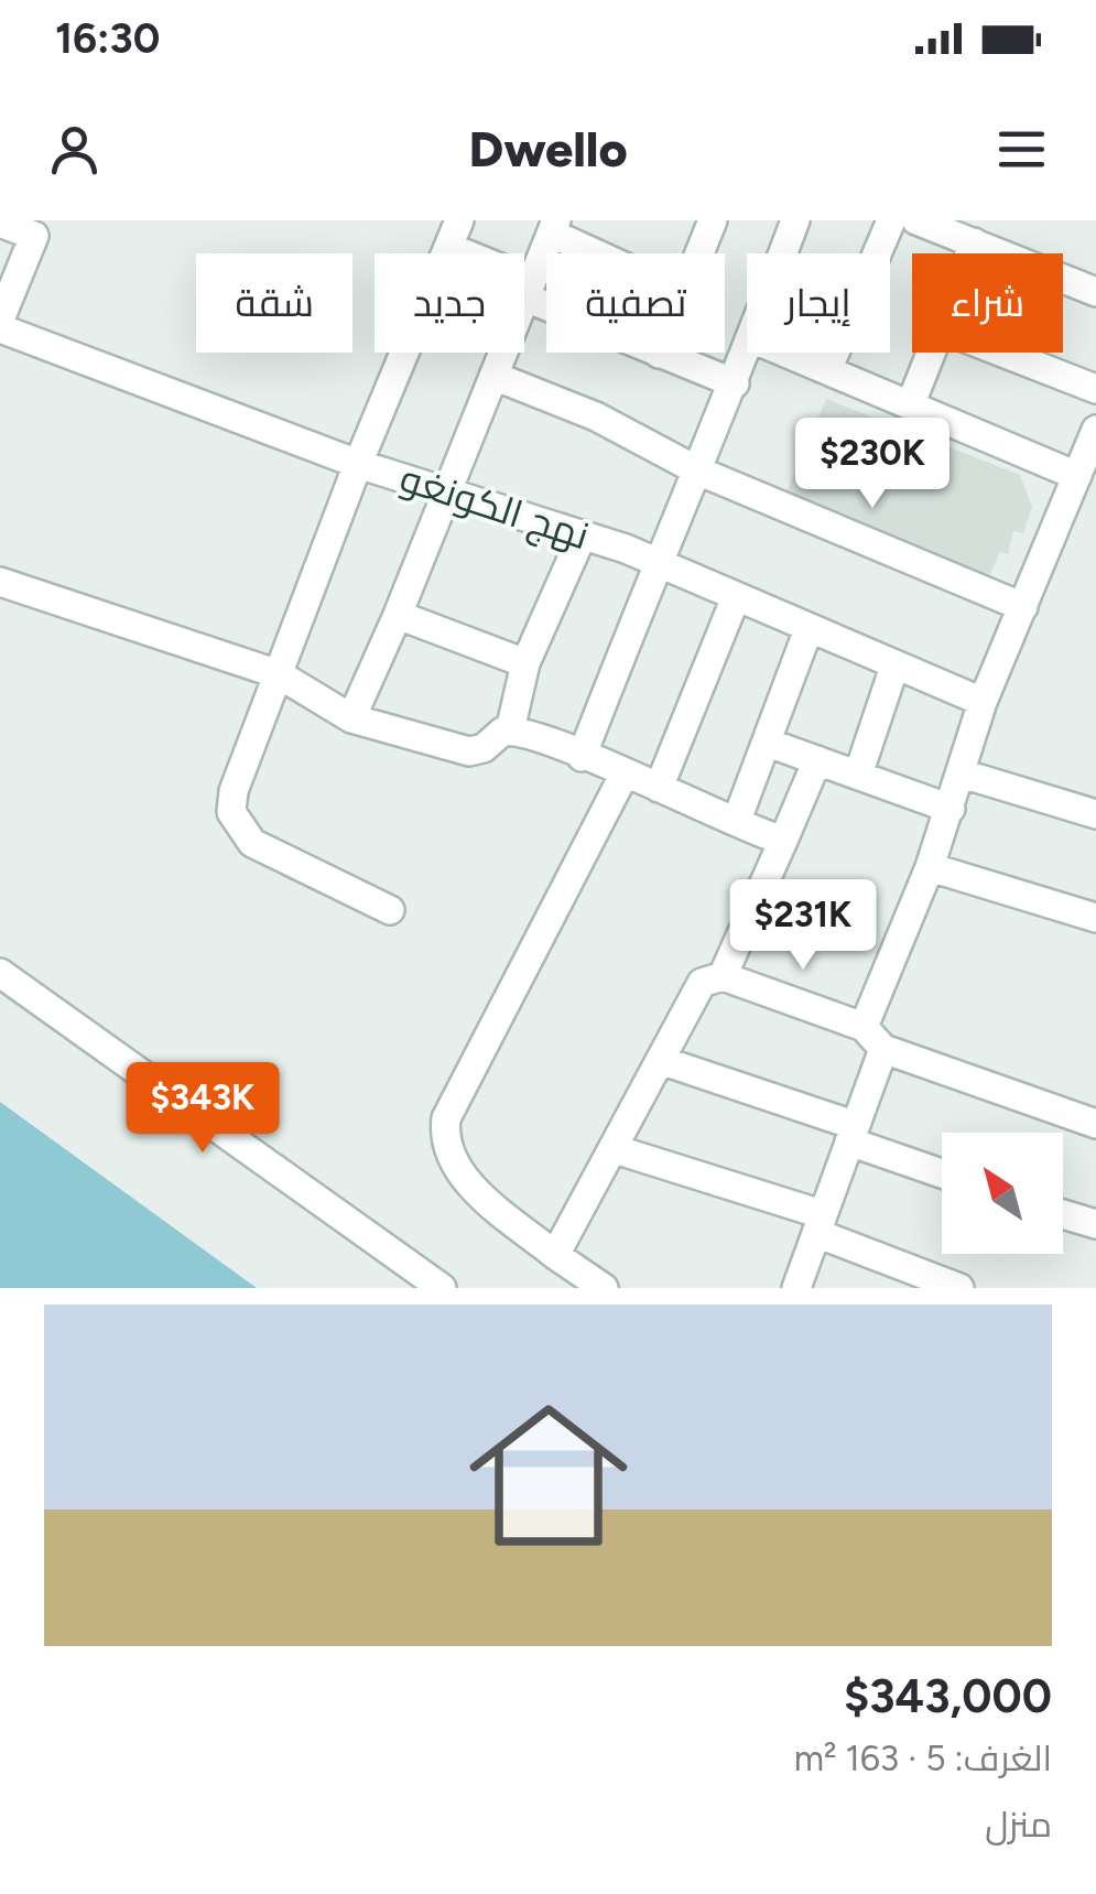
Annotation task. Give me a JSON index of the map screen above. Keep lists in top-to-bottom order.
{
  "streets": {
    "street": ["نهج الكونغو"]
  },
  "north": "top left",
  "page": {
    "status": "16:30",
    "header": "Dwello",
    "chip": [
      "شراء",
      "إيجار",
      "تصفية",
      "جديد",
      "شقة"
    ],
    "price": ["$230K", "$231K", "$343K"],
    "list": [
      {
        "name": "$343,000",
        "note": "الغرف: 5 · 163 m² · منزل"
      }
    ]
  }
}
